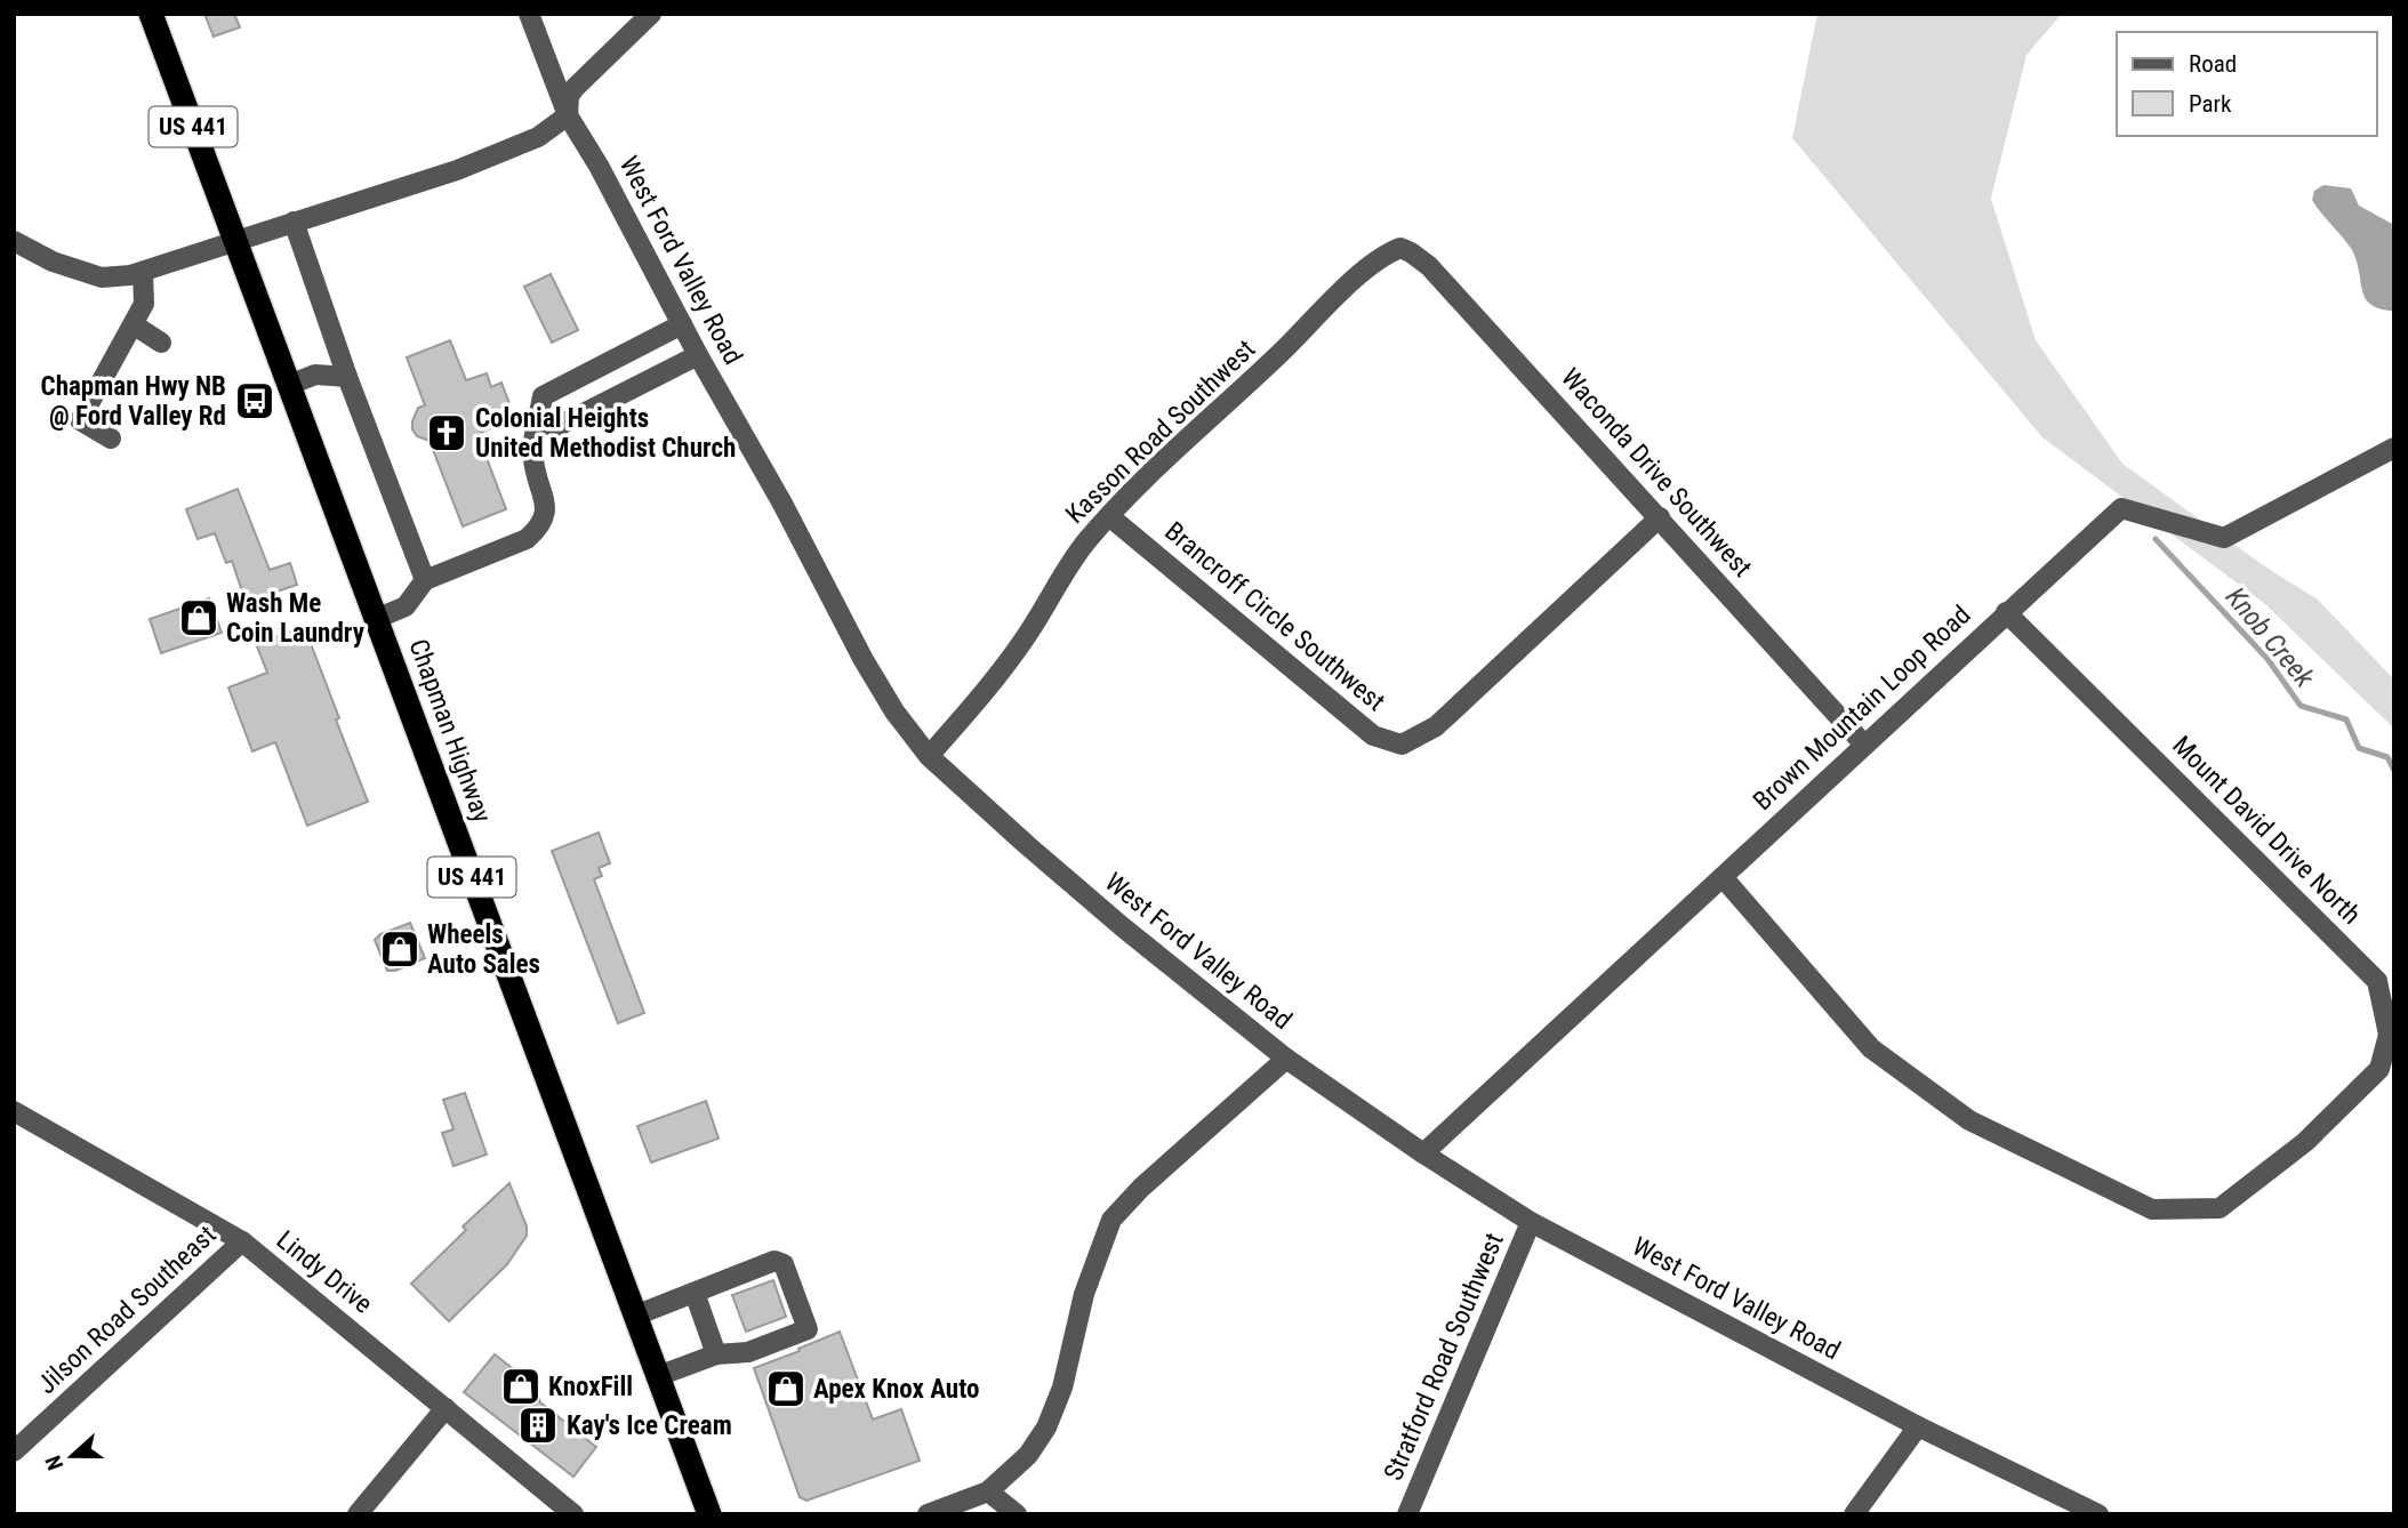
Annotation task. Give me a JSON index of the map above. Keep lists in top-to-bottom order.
{
  "streets": {
    "highway": ["US 441", "Chapman Highway"],
    "street": [
      "West Ford Valley Road",
      "Kasson Road Southwest",
      "Waconda Drive Southwest",
      "Brancroff Circle Southwest",
      "Brown Mountain Loop Road",
      "Mount David Drive North",
      "Lindy Drive",
      "Jilson Road Southeast",
      "Stratford Road Southwest"
    ]
  },
  "crossings": [
    ["West Ford Valley Road", "Kasson Road Southwest"],
    ["West Ford Valley Road", "Brown Mountain Loop Road"],
    ["West Ford Valley Road", "Stratford Road Southwest"],
    ["Kasson Road Southwest", "Waconda Drive Southwest"],
    ["Kasson Road Southwest", "Brancroff Circle Southwest"],
    ["Waconda Drive Southwest", "Brancroff Circle Southwest"],
    ["Waconda Drive Southwest", "Brown Mountain Loop Road"],
    ["Brown Mountain Loop Road", "Mount David Drive North"],
    ["Lindy Drive", "Jilson Road Southeast"]
  ],
  "water": ["Knob Creek"],
  "places": {
    "bus stop": ["Chapman Hwy NB @ Ford Valley Rd"],
    "church": ["Colonial Heights United Methodist Church"],
    "shop": [
      "Wash Me Coin Laundry",
      "Wheels Auto Sales",
      "KnoxFill",
      "Apex Knox Auto"
    ],
    "building": ["Kay's Ice Cream"]
  },
  "legend": ["Road", "Park"],
  "north": "left"
}
